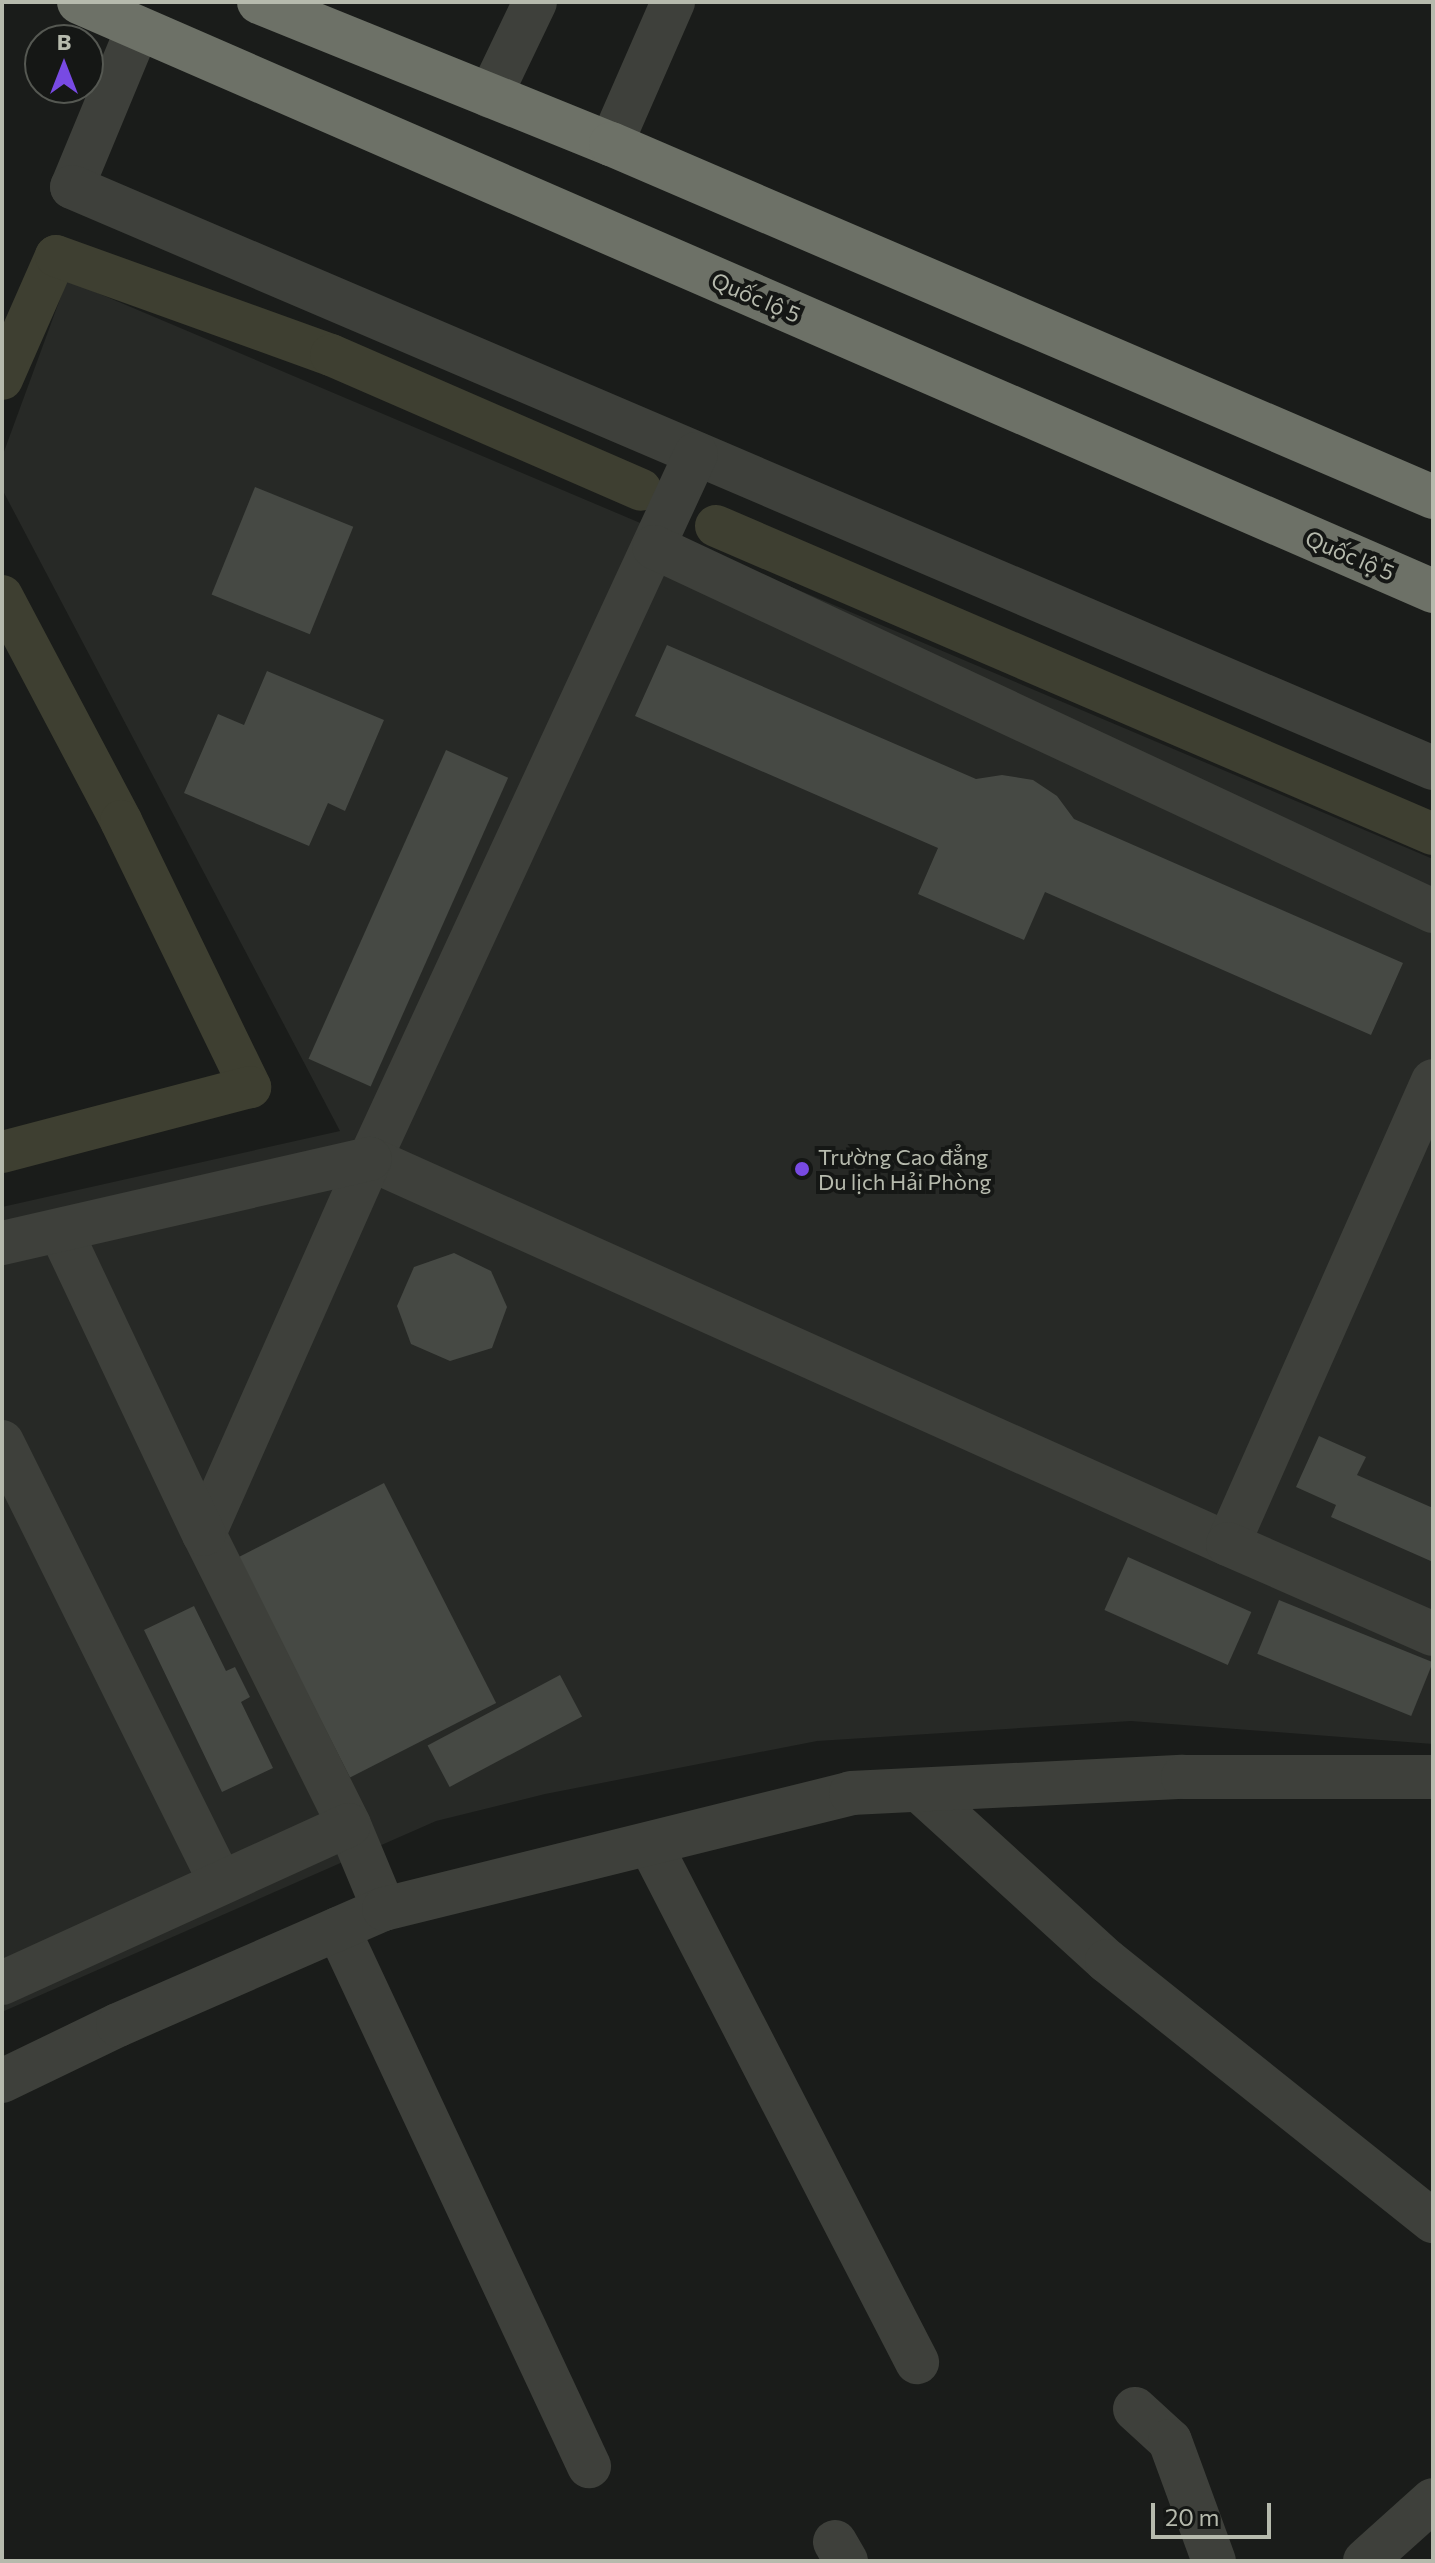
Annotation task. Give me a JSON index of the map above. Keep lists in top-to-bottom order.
{
  "streets": {
    "highway": ["Quốc lộ 5"]
  },
  "places": ["Trường Cao đẳng Du lịch Hải Phòng"],
  "scale_bar": "20 m",
  "north": "top"
}
